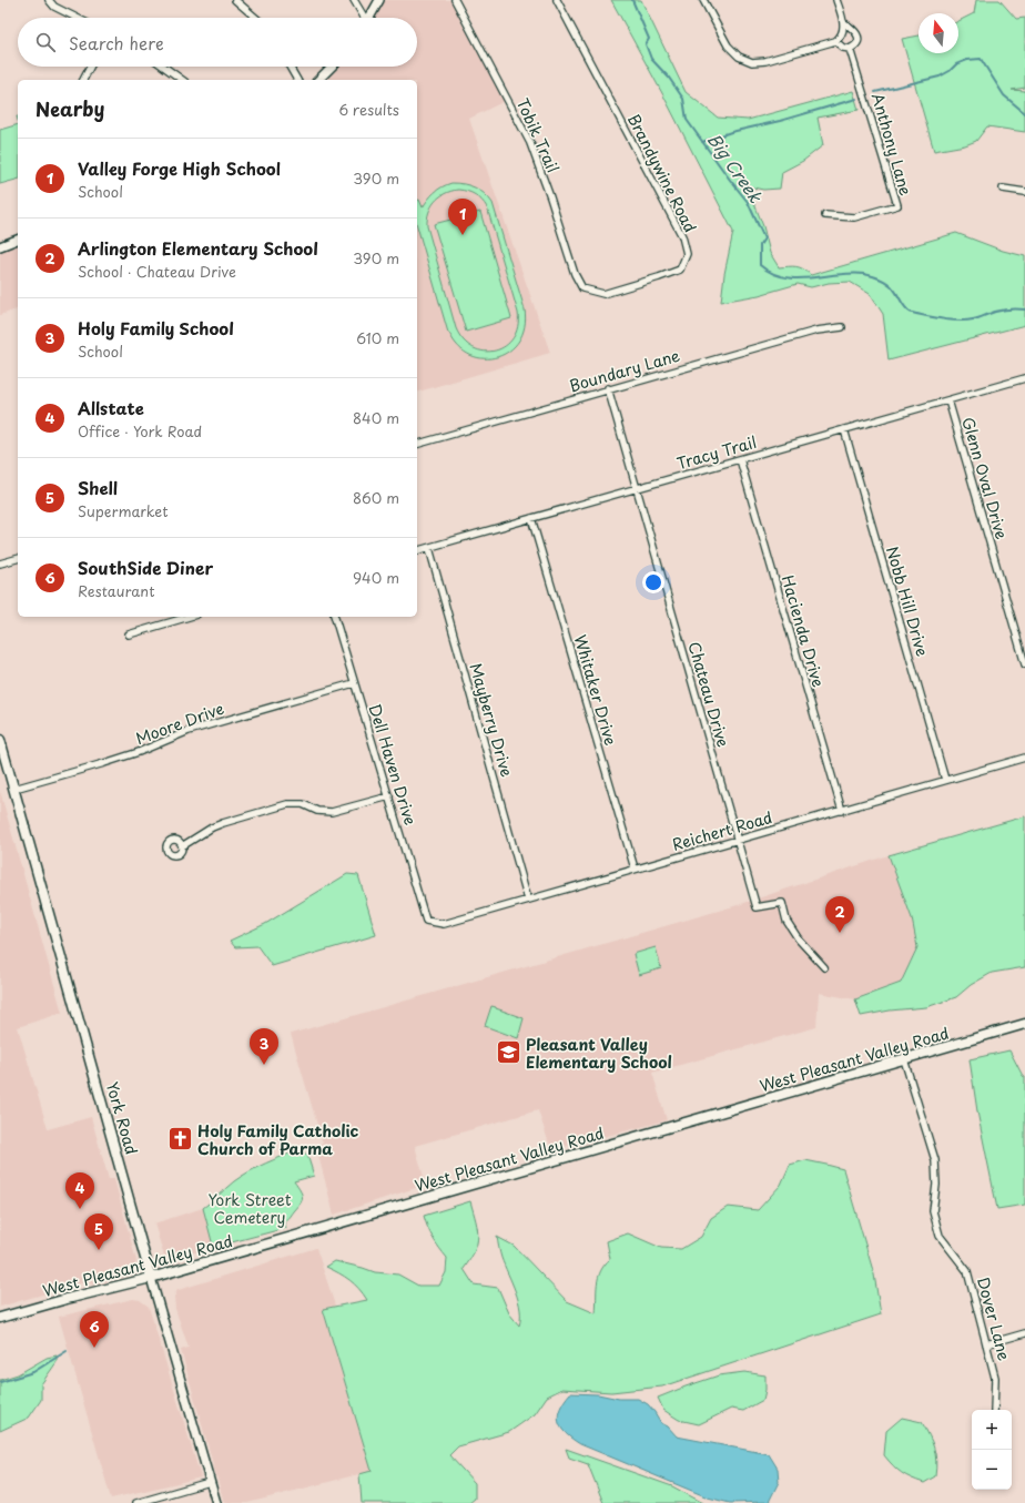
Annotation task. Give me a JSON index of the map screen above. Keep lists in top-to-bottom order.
{
  "streets": {
    "main road": ["West Pleasant Valley Road", "York Road"],
    "street": [
      "Tobik Trail",
      "Anthony Lane",
      "Brandywine Road",
      "Boundary Lane",
      "Tracy Trail",
      "Glenn Oval Drive",
      "Nobb Hill Drive",
      "Hacienda Drive",
      "Whitaker Drive",
      "Chateau Drive",
      "Mayberry Drive",
      "Moore Drive",
      "Dell Haven Drive",
      "Reichert Road",
      "Dover Lane"
    ]
  },
  "crossings": [
    ["Tobik Trail", "Brandywine Road"],
    ["Boundary Lane", "Chateau Drive"],
    ["Tracy Trail", "Glenn Oval Drive"],
    ["Tracy Trail", "Nobb Hill Drive"],
    ["Tracy Trail", "Hacienda Drive"],
    ["Tracy Trail", "Whitaker Drive"],
    ["Tracy Trail", "Chateau Drive"],
    ["Tracy Trail", "Mayberry Drive"],
    ["Nobb Hill Drive", "Reichert Road"],
    ["Hacienda Drive", "Reichert Road"],
    ["Whitaker Drive", "Reichert Road"],
    ["Chateau Drive", "Reichert Road"],
    ["Mayberry Drive", "Reichert Road"],
    ["Moore Drive", "Dell Haven Drive"],
    ["Moore Drive", "York Road"],
    ["Dell Haven Drive", "Reichert Road"],
    ["West Pleasant Valley Road", "York Road"],
    ["West Pleasant Valley Road", "Dover Lane"]
  ],
  "water": ["Big Creek"],
  "parks": ["York Street Cemetery"],
  "places": {
    "school or university": ["Pleasant Valley Elementary School"],
    "church": ["Holy Family Catholic Church of Parma"]
  },
  "north": "top",
  "page": {
    "search": "Search here",
    "heading": ["Nearby", "6 results"],
    "list": [
      {
        "mark": "1",
        "name": "Valley Forge High School",
        "note": "School",
        "value": "390 m"
      },
      {
        "mark": "2",
        "name": "Arlington Elementary School",
        "note": "School · Chateau Drive",
        "value": "390 m"
      },
      {
        "mark": "3",
        "name": "Holy Family School",
        "note": "School",
        "value": "610 m"
      },
      {
        "mark": "4",
        "name": "Allstate",
        "note": "Office · York Road",
        "value": "840 m"
      },
      {
        "mark": "5",
        "name": "Shell",
        "note": "Supermarket",
        "value": "860 m"
      },
      {
        "mark": "6",
        "name": "SouthSide Diner",
        "note": "Restaurant",
        "value": "940 m"
      }
    ],
    "pins": [
      "1",
      "2",
      "3",
      "4",
      "5",
      "6"
    ],
    "map_buttons": ["+", "−"]
  }
}
